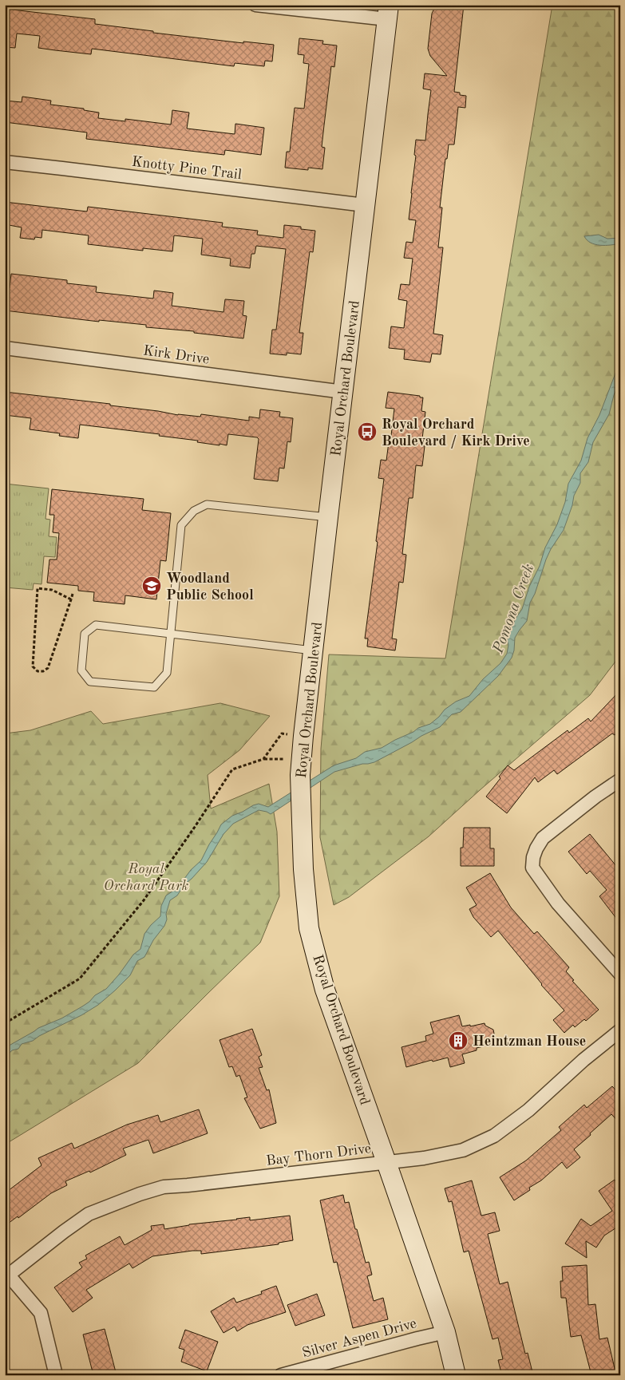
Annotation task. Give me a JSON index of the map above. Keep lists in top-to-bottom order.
{
  "streets": {
    "street": [
      "Knotty Pine Trail",
      "Kirk Drive",
      "Royal Orchard Boulevard",
      "Bay Thorn Drive",
      "Silver Aspen Drive"
    ]
  },
  "crossings": [
    ["Knotty Pine Trail", "Royal Orchard Boulevard"],
    ["Kirk Drive", "Royal Orchard Boulevard"],
    ["Royal Orchard Boulevard", "Bay Thorn Drive"],
    ["Royal Orchard Boulevard", "Silver Aspen Drive"]
  ],
  "water": ["Pomona Creek"],
  "parks": ["Royal Orchard Park"],
  "places": {
    "bus stop": ["Royal Orchard Boulevard / Kirk Drive"],
    "school or university": ["Woodland Public School"],
    "building": ["Heintzman House"]
  }
}
